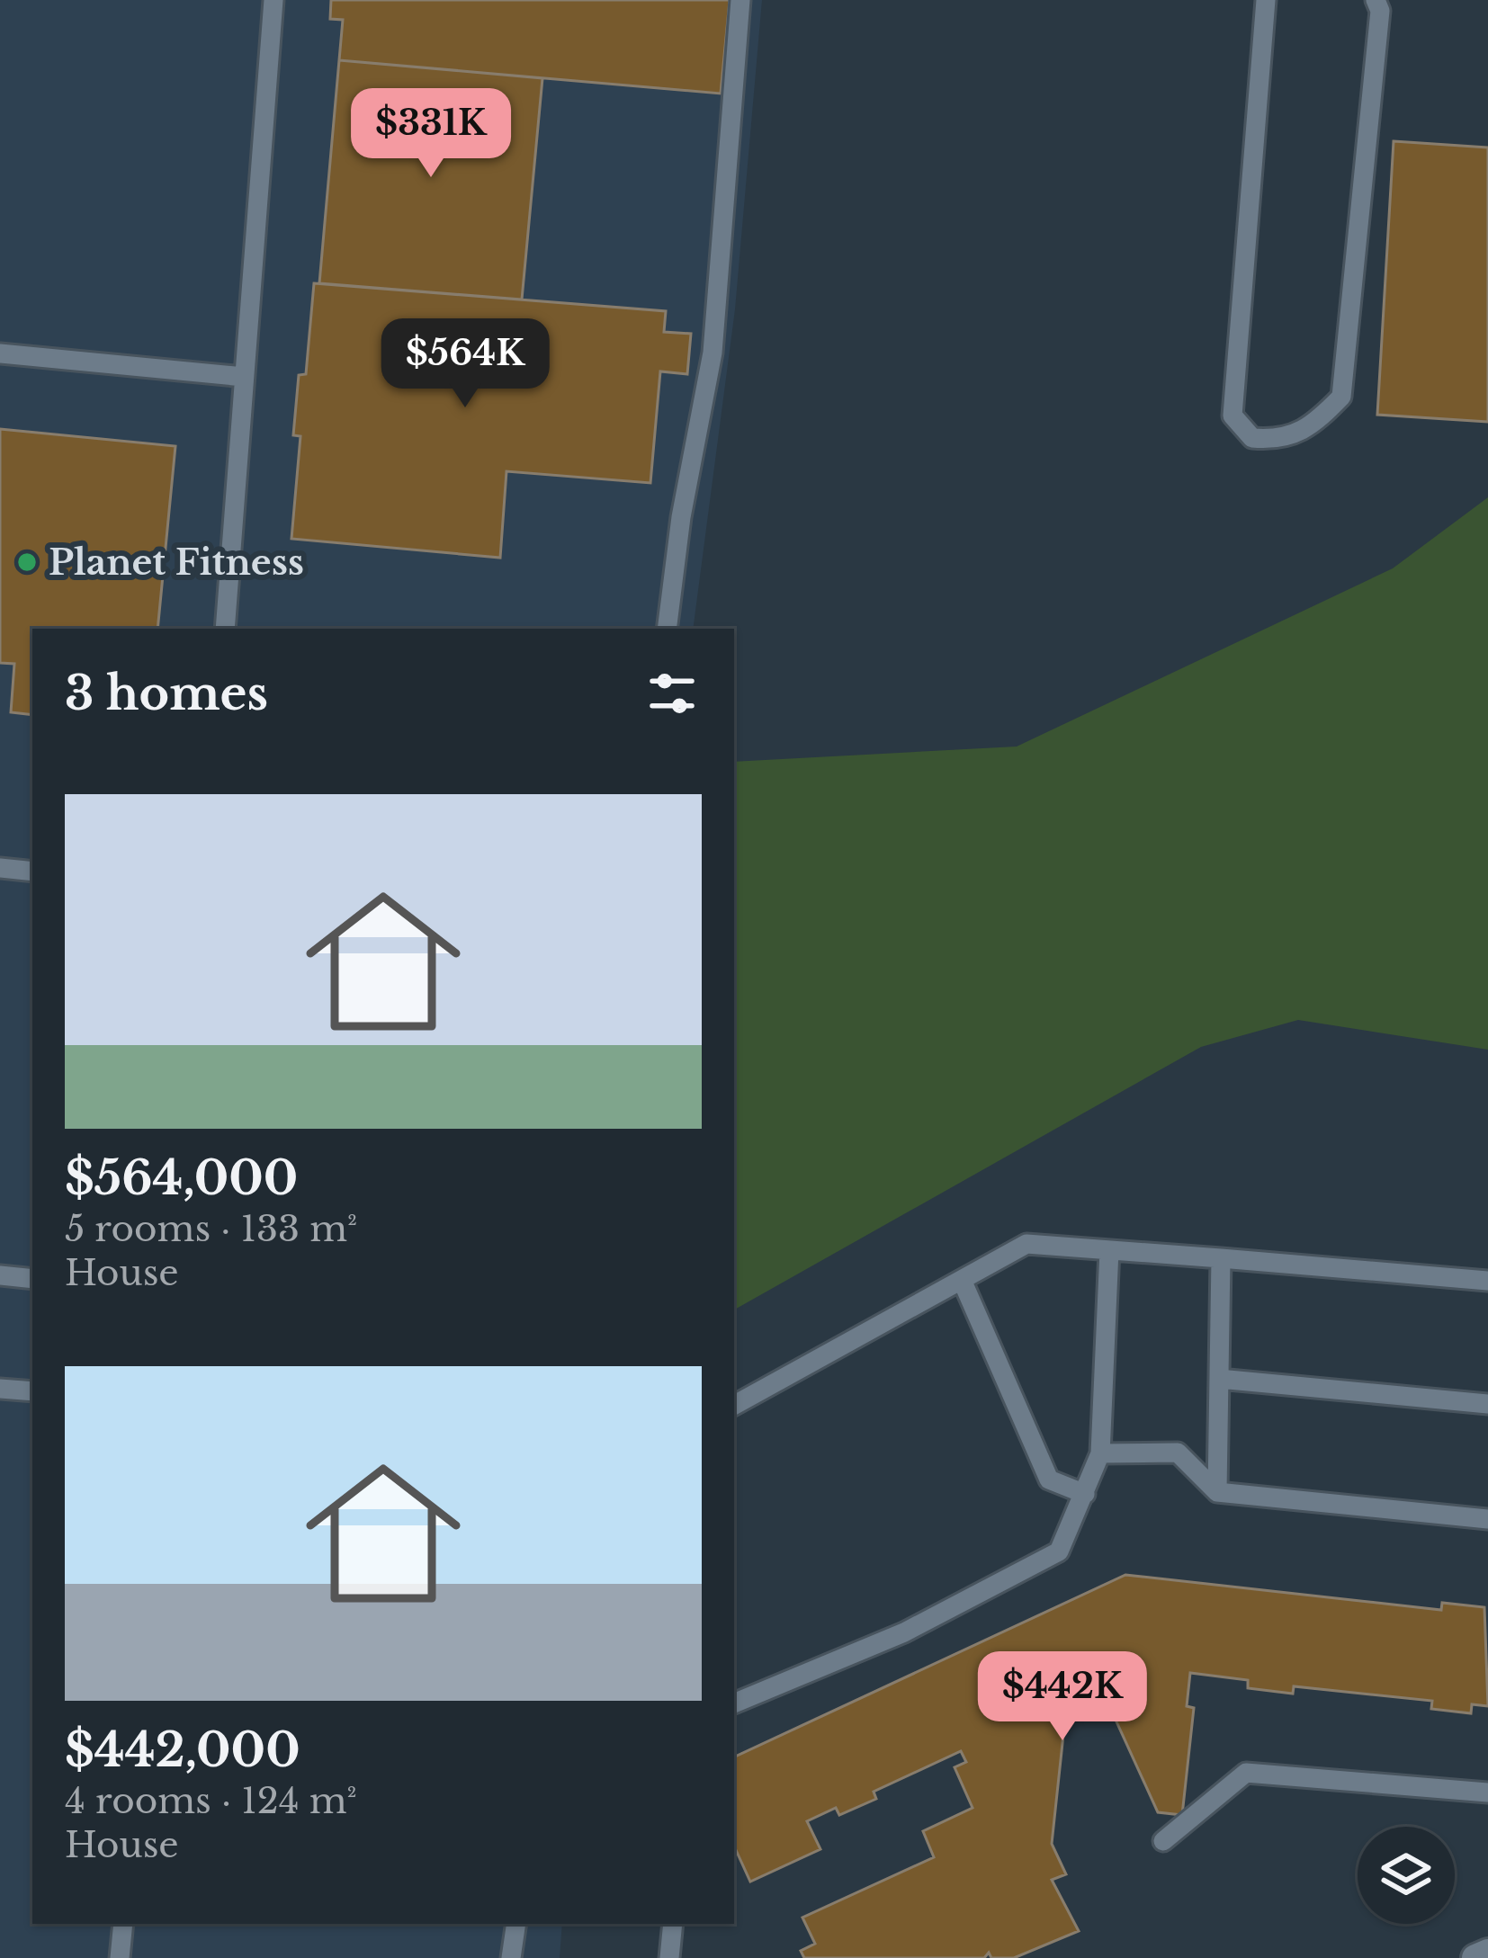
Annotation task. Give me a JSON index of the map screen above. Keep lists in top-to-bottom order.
{
  "places": ["Planet Fitness"],
  "page": {
    "price": ["$331K", "$564K", "$442K"],
    "heading": "3 homes",
    "list": [
      {
        "name": "$564,000",
        "note": "5 rooms · 133 m² · House"
      },
      {
        "name": "$442,000",
        "note": "4 rooms · 124 m² · House"
      }
    ]
  }
}
